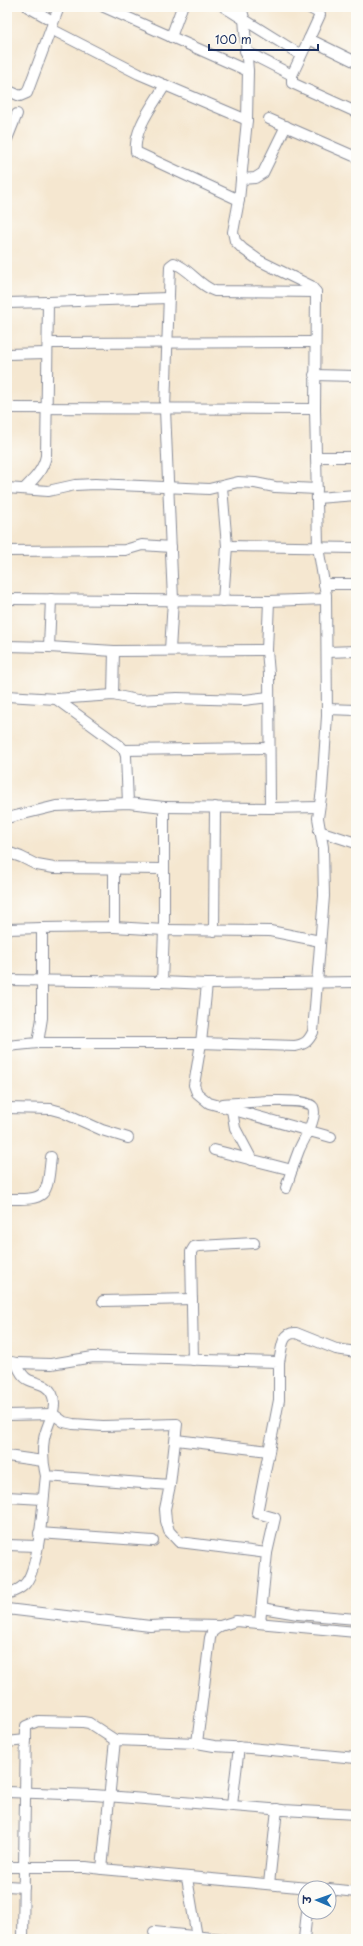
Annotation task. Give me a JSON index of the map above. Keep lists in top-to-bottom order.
{
  "scale_bar": "100 m",
  "north": "left"
}
